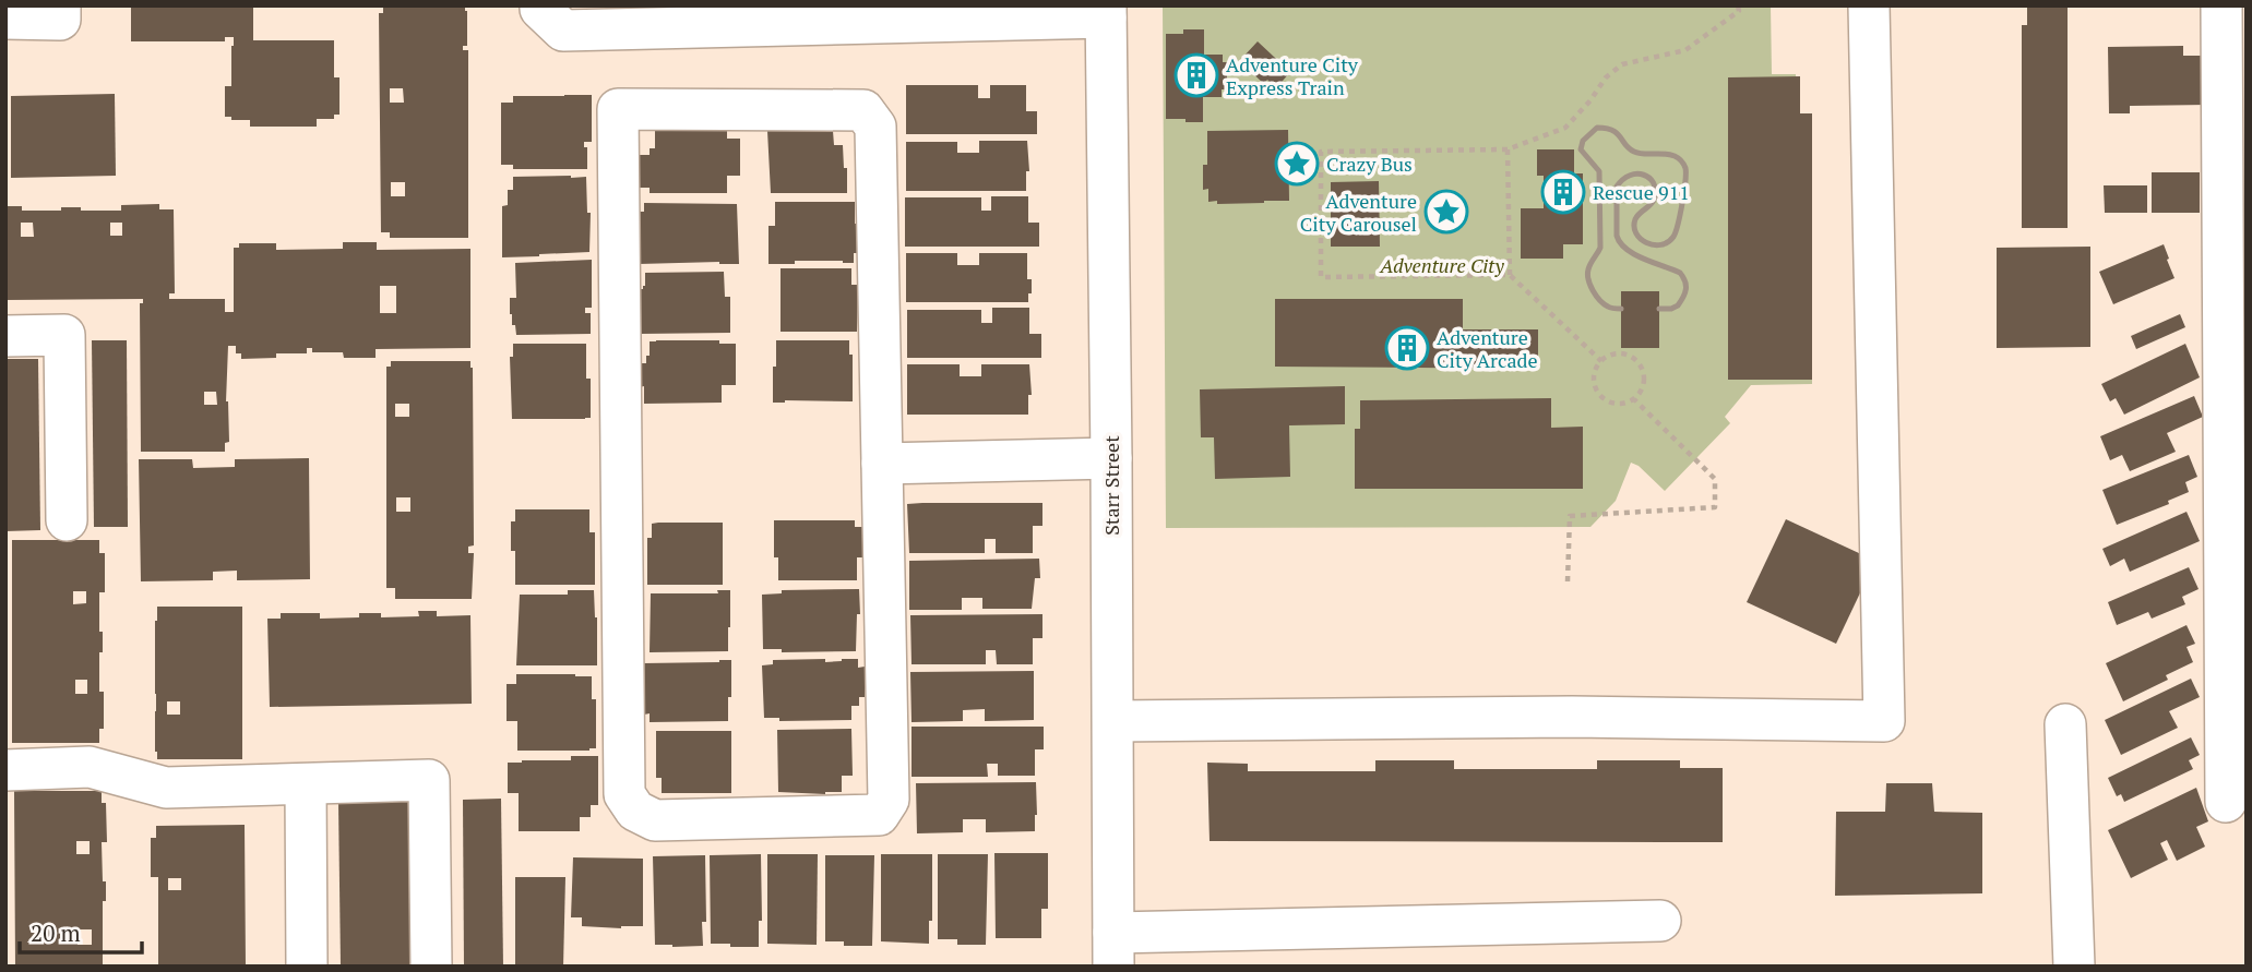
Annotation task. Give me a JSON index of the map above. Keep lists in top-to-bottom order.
{
  "streets": {
    "street": ["Starr Street"]
  },
  "parks": ["Adventure City"],
  "places": {
    "building": ["Adventure City Express Train", "Rescue 911", "Adventure City Arcade"],
    "place": ["Crazy Bus", "Adventure City Carousel"]
  },
  "scale_bar": "20 m"
}
